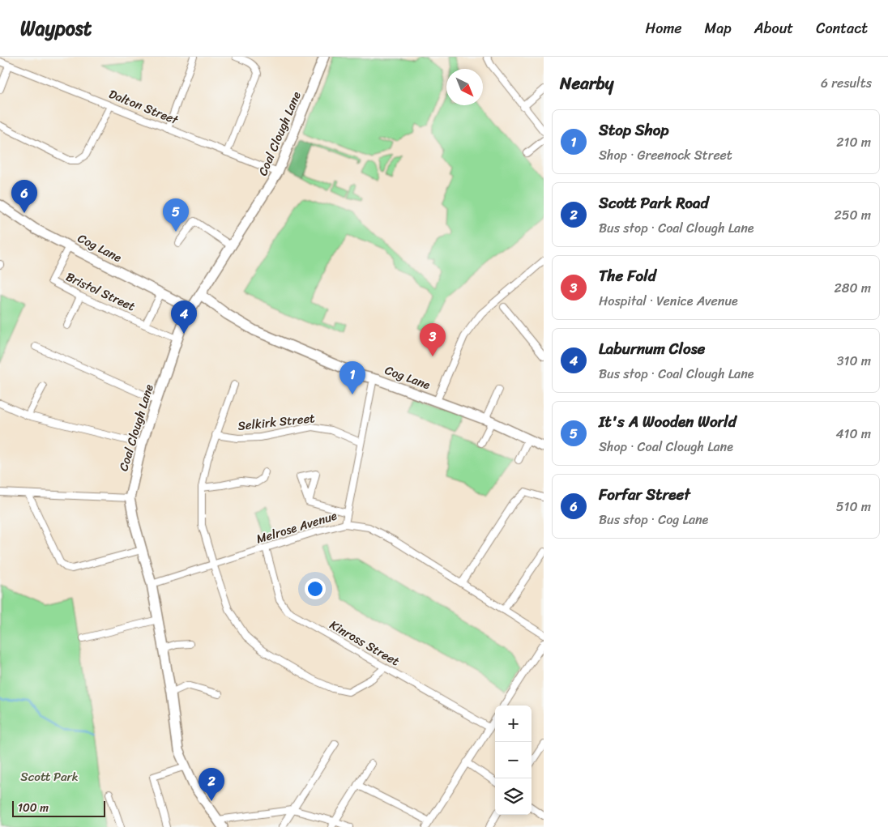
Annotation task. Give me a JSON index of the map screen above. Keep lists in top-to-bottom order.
{
  "streets": {
    "street": [
      "Dalton Street",
      "Coal Clough Lane",
      "Cog Lane",
      "Bristol Street",
      "Selkirk Street",
      "Melrose Avenue",
      "Kinross Street"
    ]
  },
  "crossings": [
    ["Dalton Street", "Coal Clough Lane"],
    ["Coal Clough Lane", "Cog Lane"],
    ["Coal Clough Lane", "Bristol Street"],
    ["Coal Clough Lane", "Melrose Avenue"],
    ["Cog Lane", "Bristol Street"],
    ["Melrose Avenue", "Kinross Street"]
  ],
  "parks": ["Scott Park"],
  "scale_bar": "100 m",
  "north": "bottom right",
  "page": {
    "header": "Waypost",
    "nav": [
      "Home",
      "Map",
      "About",
      "Contact"
    ],
    "heading": ["Nearby", "6 results"],
    "list": [
      {
        "mark": "1",
        "name": "Stop Shop",
        "note": "Shop · Greenock Street",
        "value": "210 m"
      },
      {
        "mark": "2",
        "name": "Scott Park Road",
        "note": "Bus stop · Coal Clough Lane",
        "value": "250 m"
      },
      {
        "mark": "3",
        "name": "The Fold",
        "note": "Hospital · Venice Avenue",
        "value": "280 m"
      },
      {
        "mark": "4",
        "name": "Laburnum Close",
        "note": "Bus stop · Coal Clough Lane",
        "value": "310 m"
      },
      {
        "mark": "5",
        "name": "It's A Wooden World",
        "note": "Shop · Coal Clough Lane",
        "value": "410 m"
      },
      {
        "mark": "6",
        "name": "Forfar Street",
        "note": "Bus stop · Cog Lane",
        "value": "510 m"
      }
    ],
    "pins": [
      "6",
      "5",
      "4",
      "3",
      "1",
      "2"
    ],
    "map_buttons": ["+", "−"],
    "scale": "100 m"
  }
}
